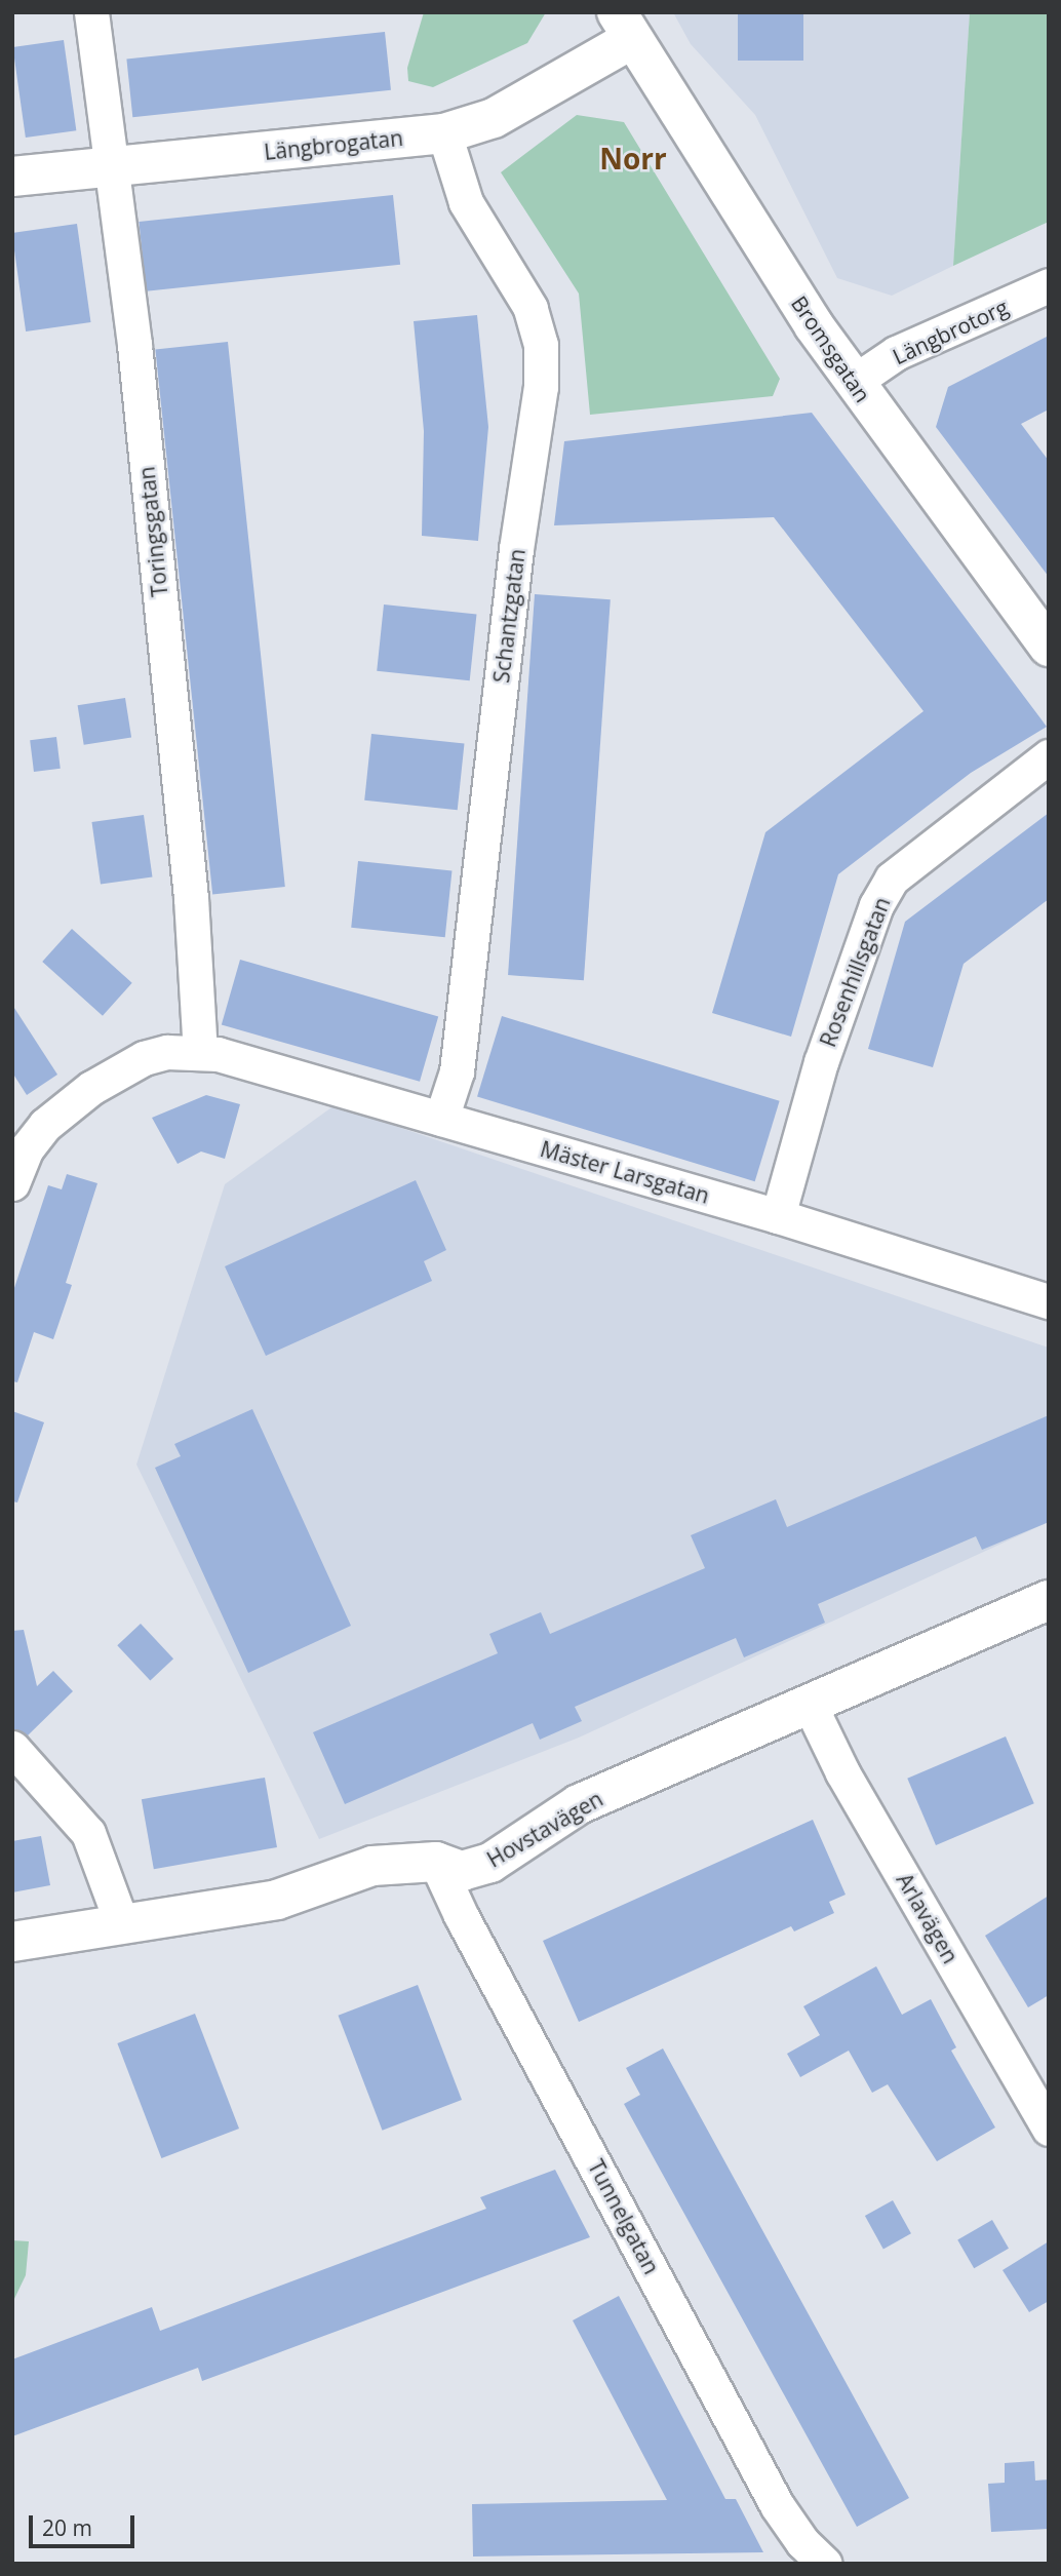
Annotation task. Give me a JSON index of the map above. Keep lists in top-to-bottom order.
{
  "streets": {
    "street": [
      "Längbrogatan",
      "Längbrotorg",
      "Bromsgatan",
      "Toringsgatan",
      "Schantzgatan",
      "Rosenhillsgatan",
      "Mäster Larsgatan",
      "Hovstavägen",
      "Arlavägen",
      "Tunnelgatan"
    ]
  },
  "crossings": [
    ["Längbrogatan", "Bromsgatan"],
    ["Längbrogatan", "Toringsgatan"],
    ["Längbrogatan", "Schantzgatan"],
    ["Längbrotorg", "Bromsgatan"],
    ["Toringsgatan", "Mäster Larsgatan"],
    ["Schantzgatan", "Mäster Larsgatan"],
    ["Rosenhillsgatan", "Mäster Larsgatan"],
    ["Hovstavägen", "Arlavägen"],
    ["Hovstavägen", "Tunnelgatan"]
  ],
  "districts": ["Norr"],
  "scale_bar": "20 m"
}
